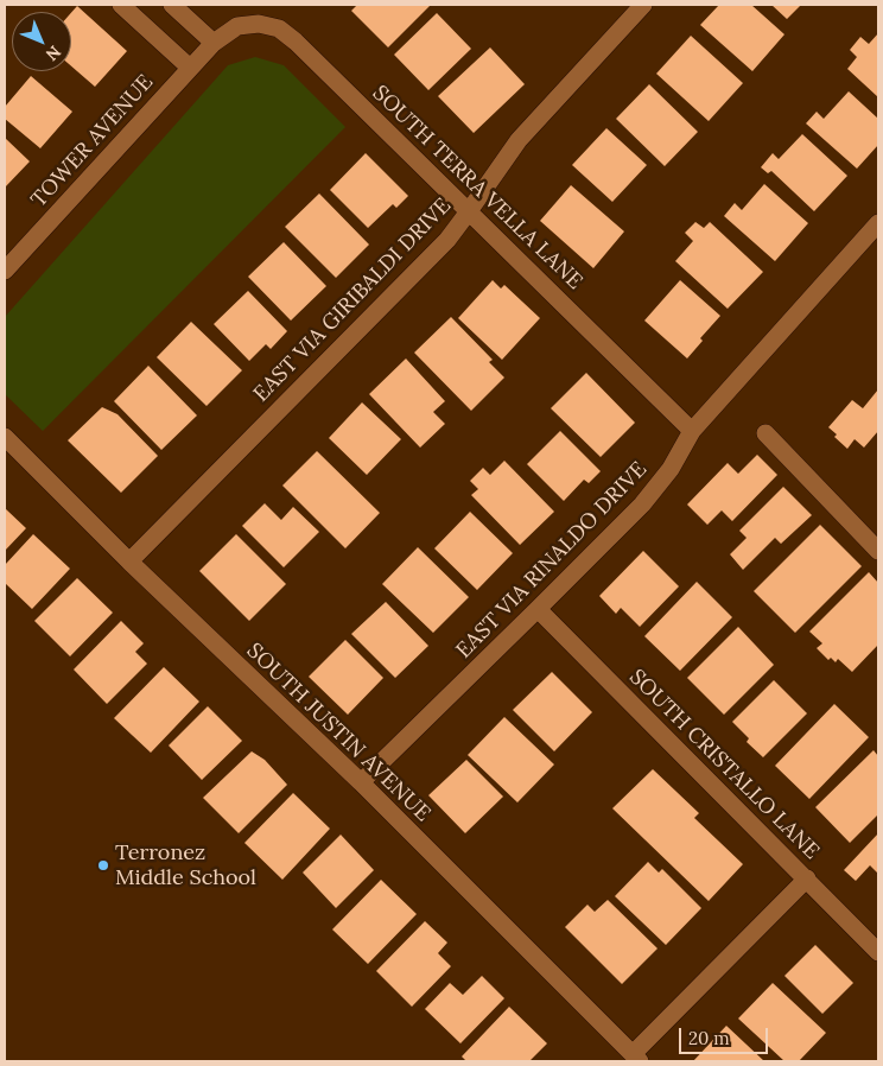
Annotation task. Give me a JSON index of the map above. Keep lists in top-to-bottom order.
{
  "streets": {
    "street": [
      "TOWER AVENUE",
      "SOUTH TERRA VELLA LANE",
      "EAST VIA GIRIBALDI DRIVE",
      "EAST VIA RINALDO DRIVE",
      "SOUTH JUSTIN AVENUE",
      "SOUTH CRISTALLO LANE"
    ]
  },
  "crossings": [
    ["TOWER AVENUE", "SOUTH TERRA VELLA LANE"],
    ["SOUTH TERRA VELLA LANE", "EAST VIA GIRIBALDI DRIVE"],
    ["SOUTH TERRA VELLA LANE", "EAST VIA RINALDO DRIVE"],
    ["EAST VIA GIRIBALDI DRIVE", "SOUTH JUSTIN AVENUE"],
    ["EAST VIA RINALDO DRIVE", "SOUTH JUSTIN AVENUE"],
    ["EAST VIA RINALDO DRIVE", "SOUTH CRISTALLO LANE"]
  ],
  "places": ["Terronez Middle School"],
  "scale_bar": "20 m",
  "north": "bottom right"
}
